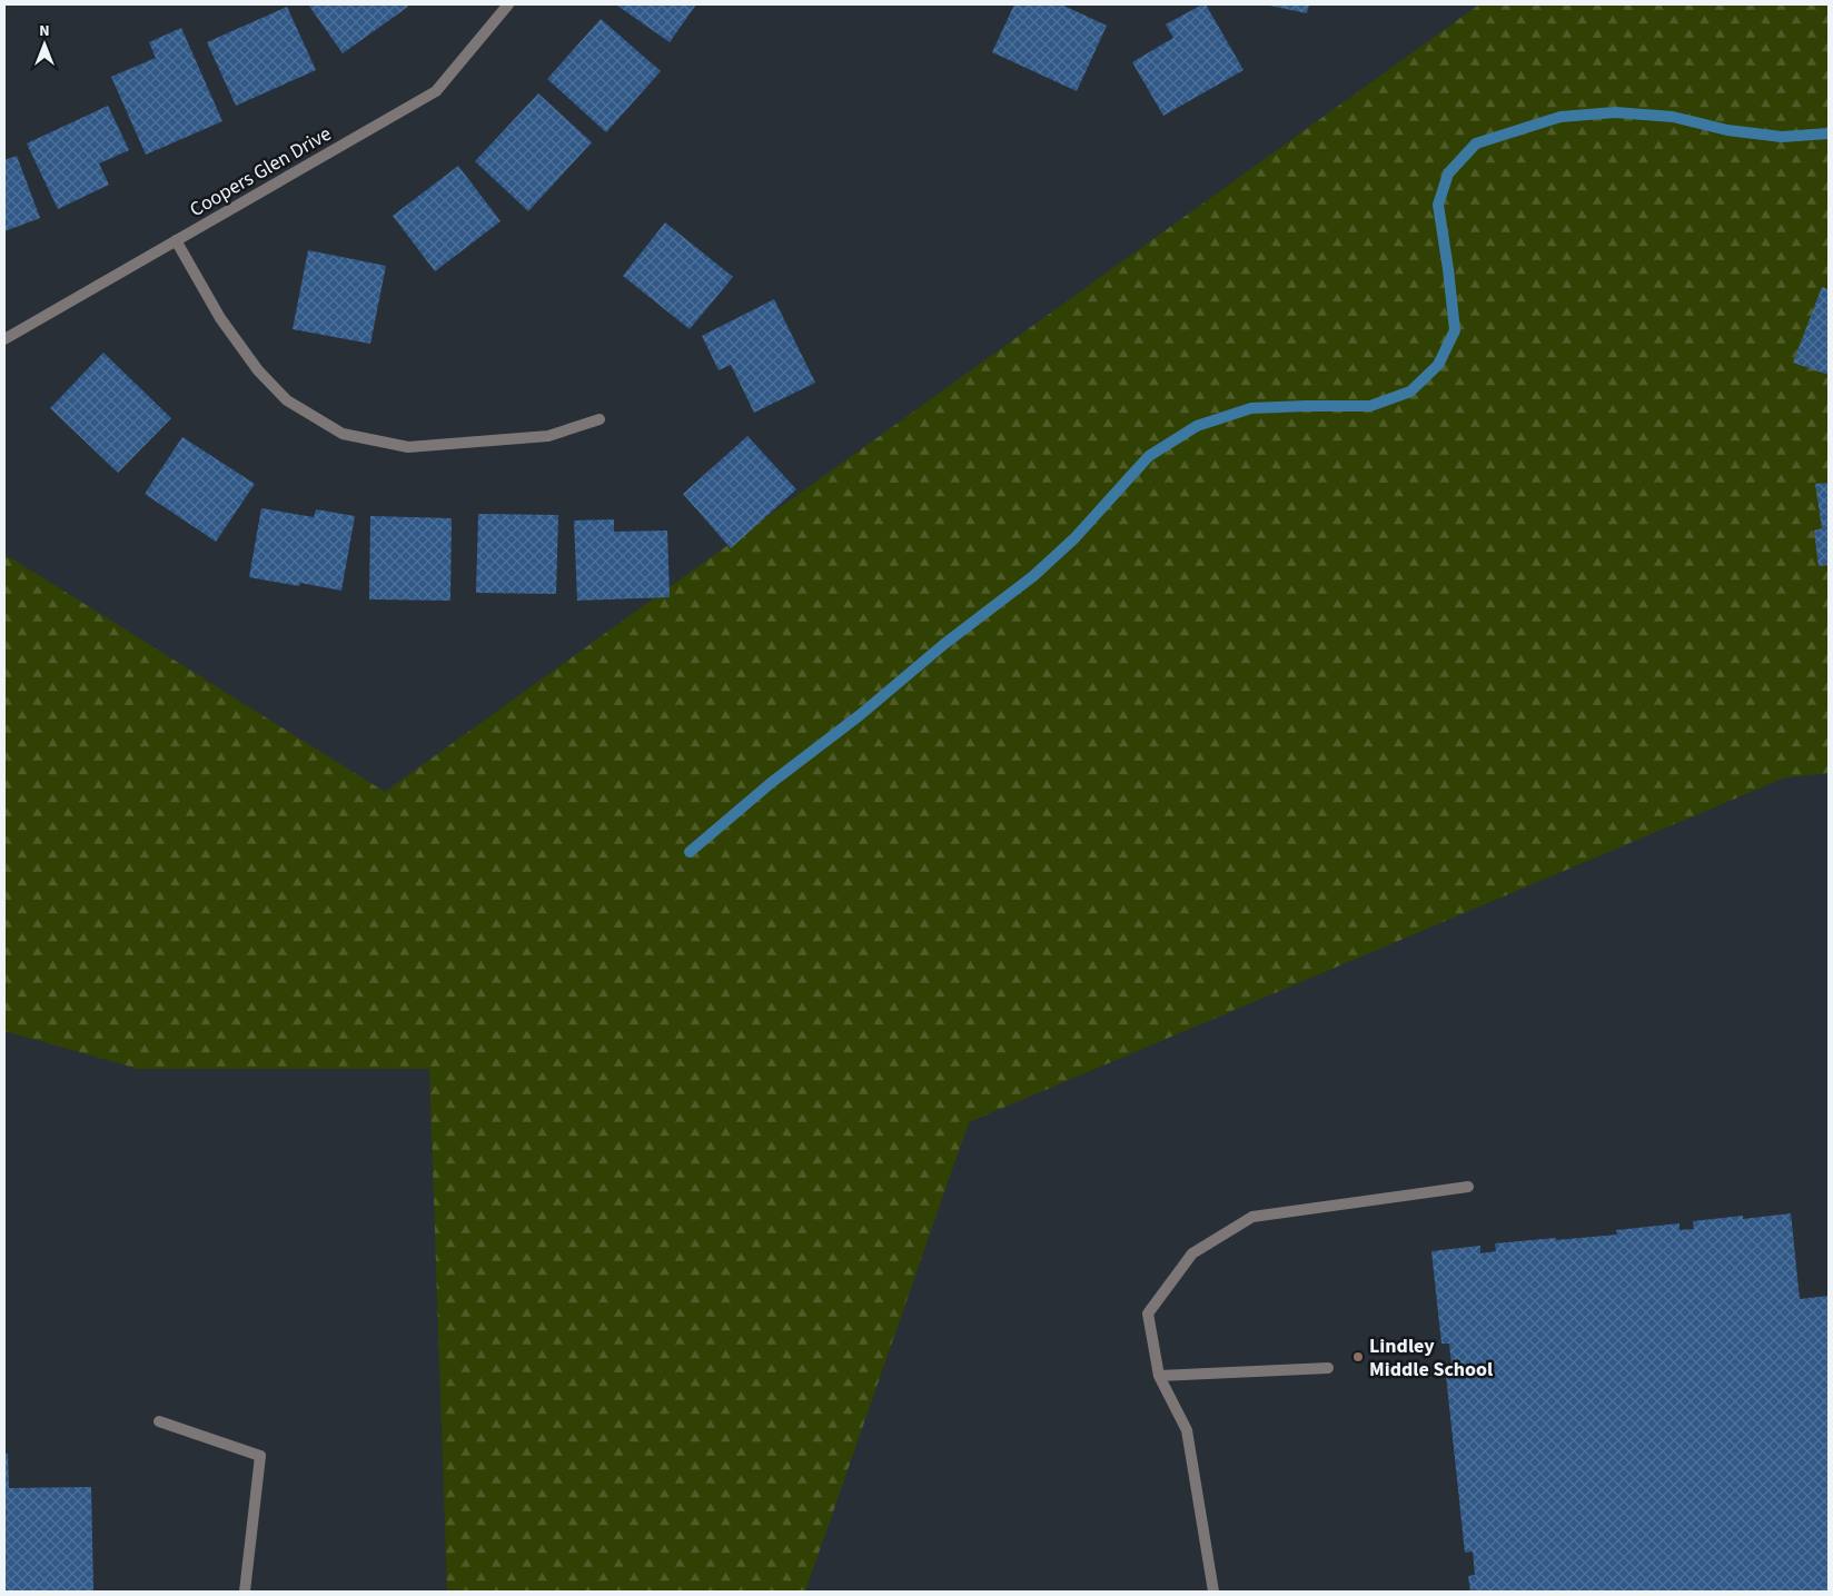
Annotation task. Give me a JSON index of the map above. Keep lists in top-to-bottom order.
{
  "streets": {
    "street": ["Coopers Glen Drive"]
  },
  "places": ["Lindley Middle School"],
  "north": "top"
}
